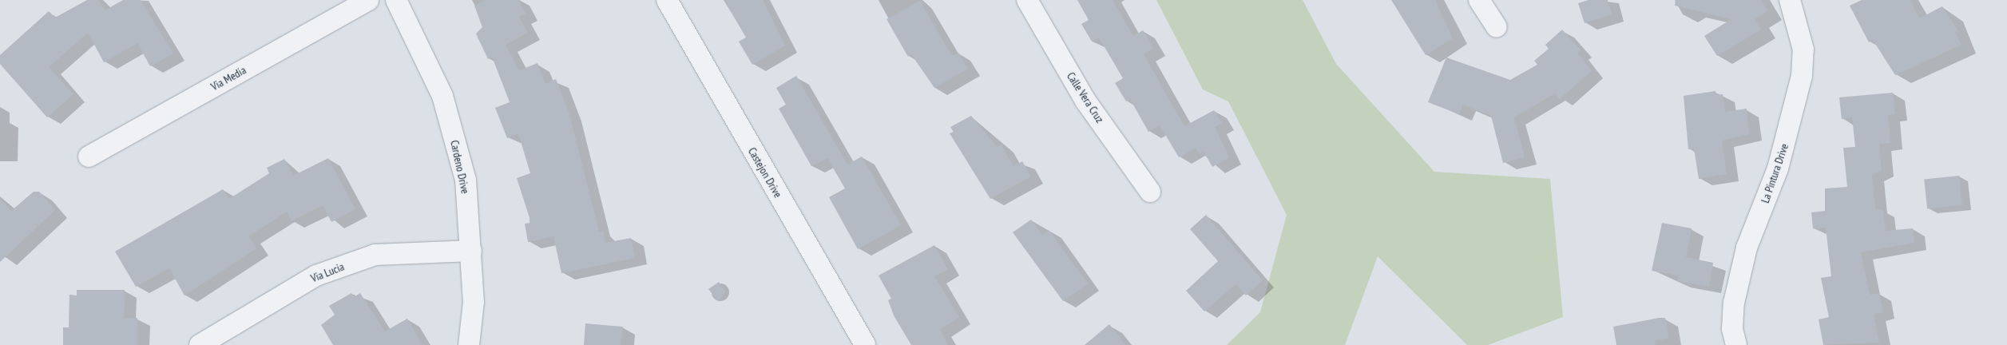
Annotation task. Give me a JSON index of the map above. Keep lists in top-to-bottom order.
{
  "streets": {
    "street": [
      "Via Media",
      "Calle Vera Cruz",
      "Cardeno Drive",
      "Castejon Drive",
      "La Pintura Drive",
      "Via Lucia"
    ]
  },
  "crossings": [
    ["Cardeno Drive", "Via Lucia"]
  ]
}
